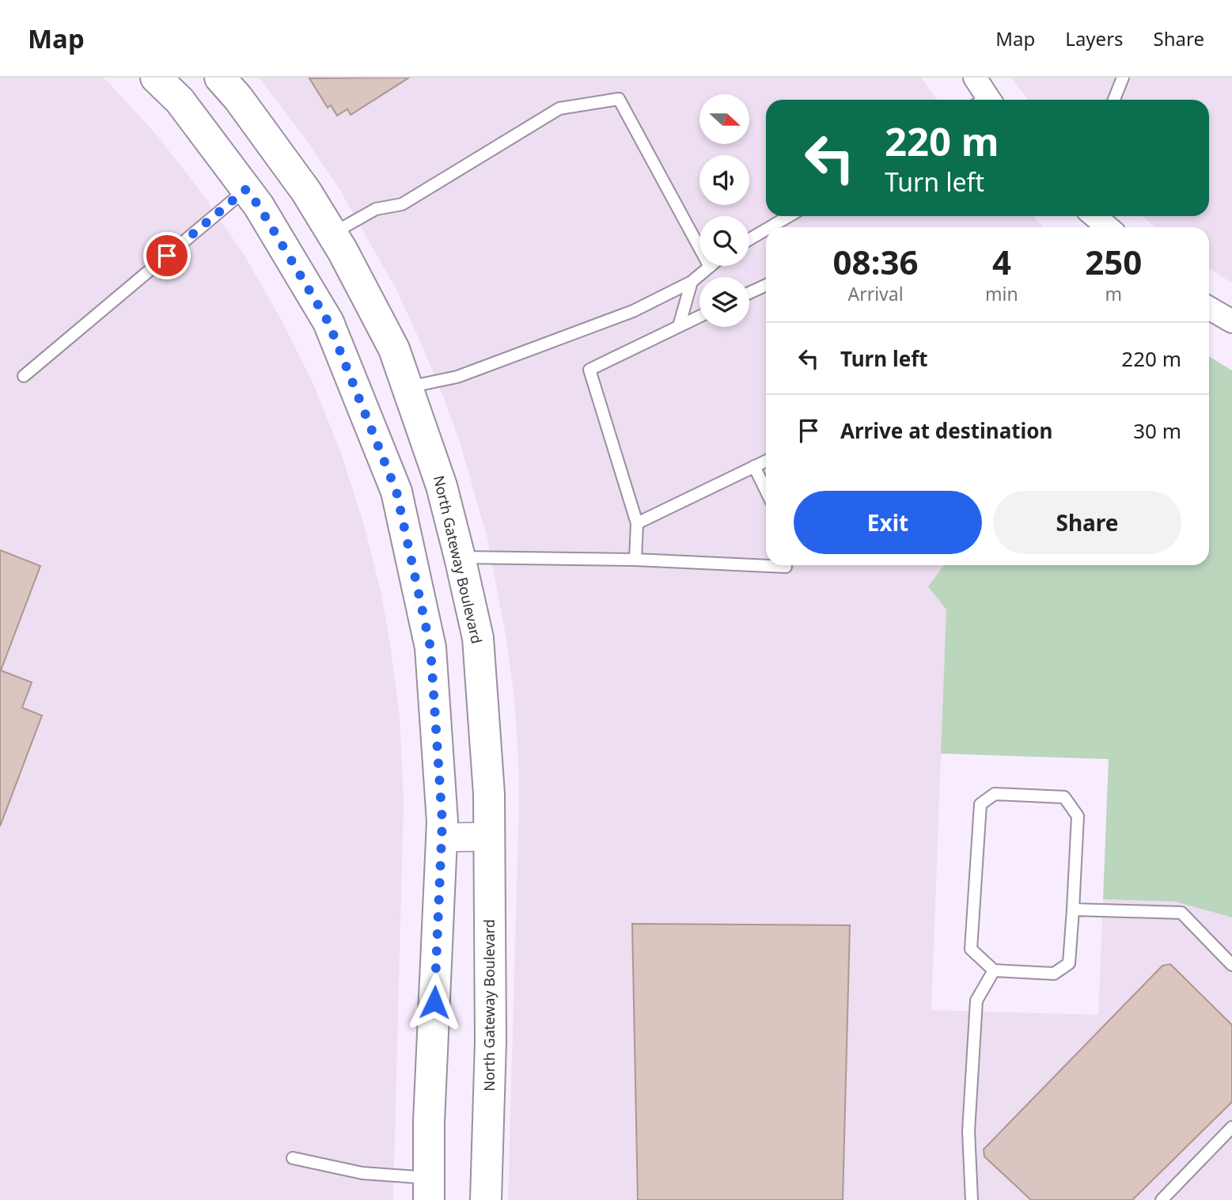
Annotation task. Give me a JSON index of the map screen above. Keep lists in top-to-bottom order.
{
  "streets": {
    "main road": ["North Gateway Boulevard"]
  },
  "north": "right",
  "page": {
    "header": "Map",
    "nav": ["Map", "Layers", "Share"],
    "turn": ["220 m", "Turn left"],
    "eta": [
      "08:36",
      "Arrival",
      "4",
      "min",
      "250",
      "m"
    ],
    "list": [
      {
        "name": "Turn left",
        "value": "220 m"
      },
      {
        "name": "Arrive at destination",
        "value": "30 m"
      }
    ],
    "buttons": ["Exit", "Share"]
  }
}
